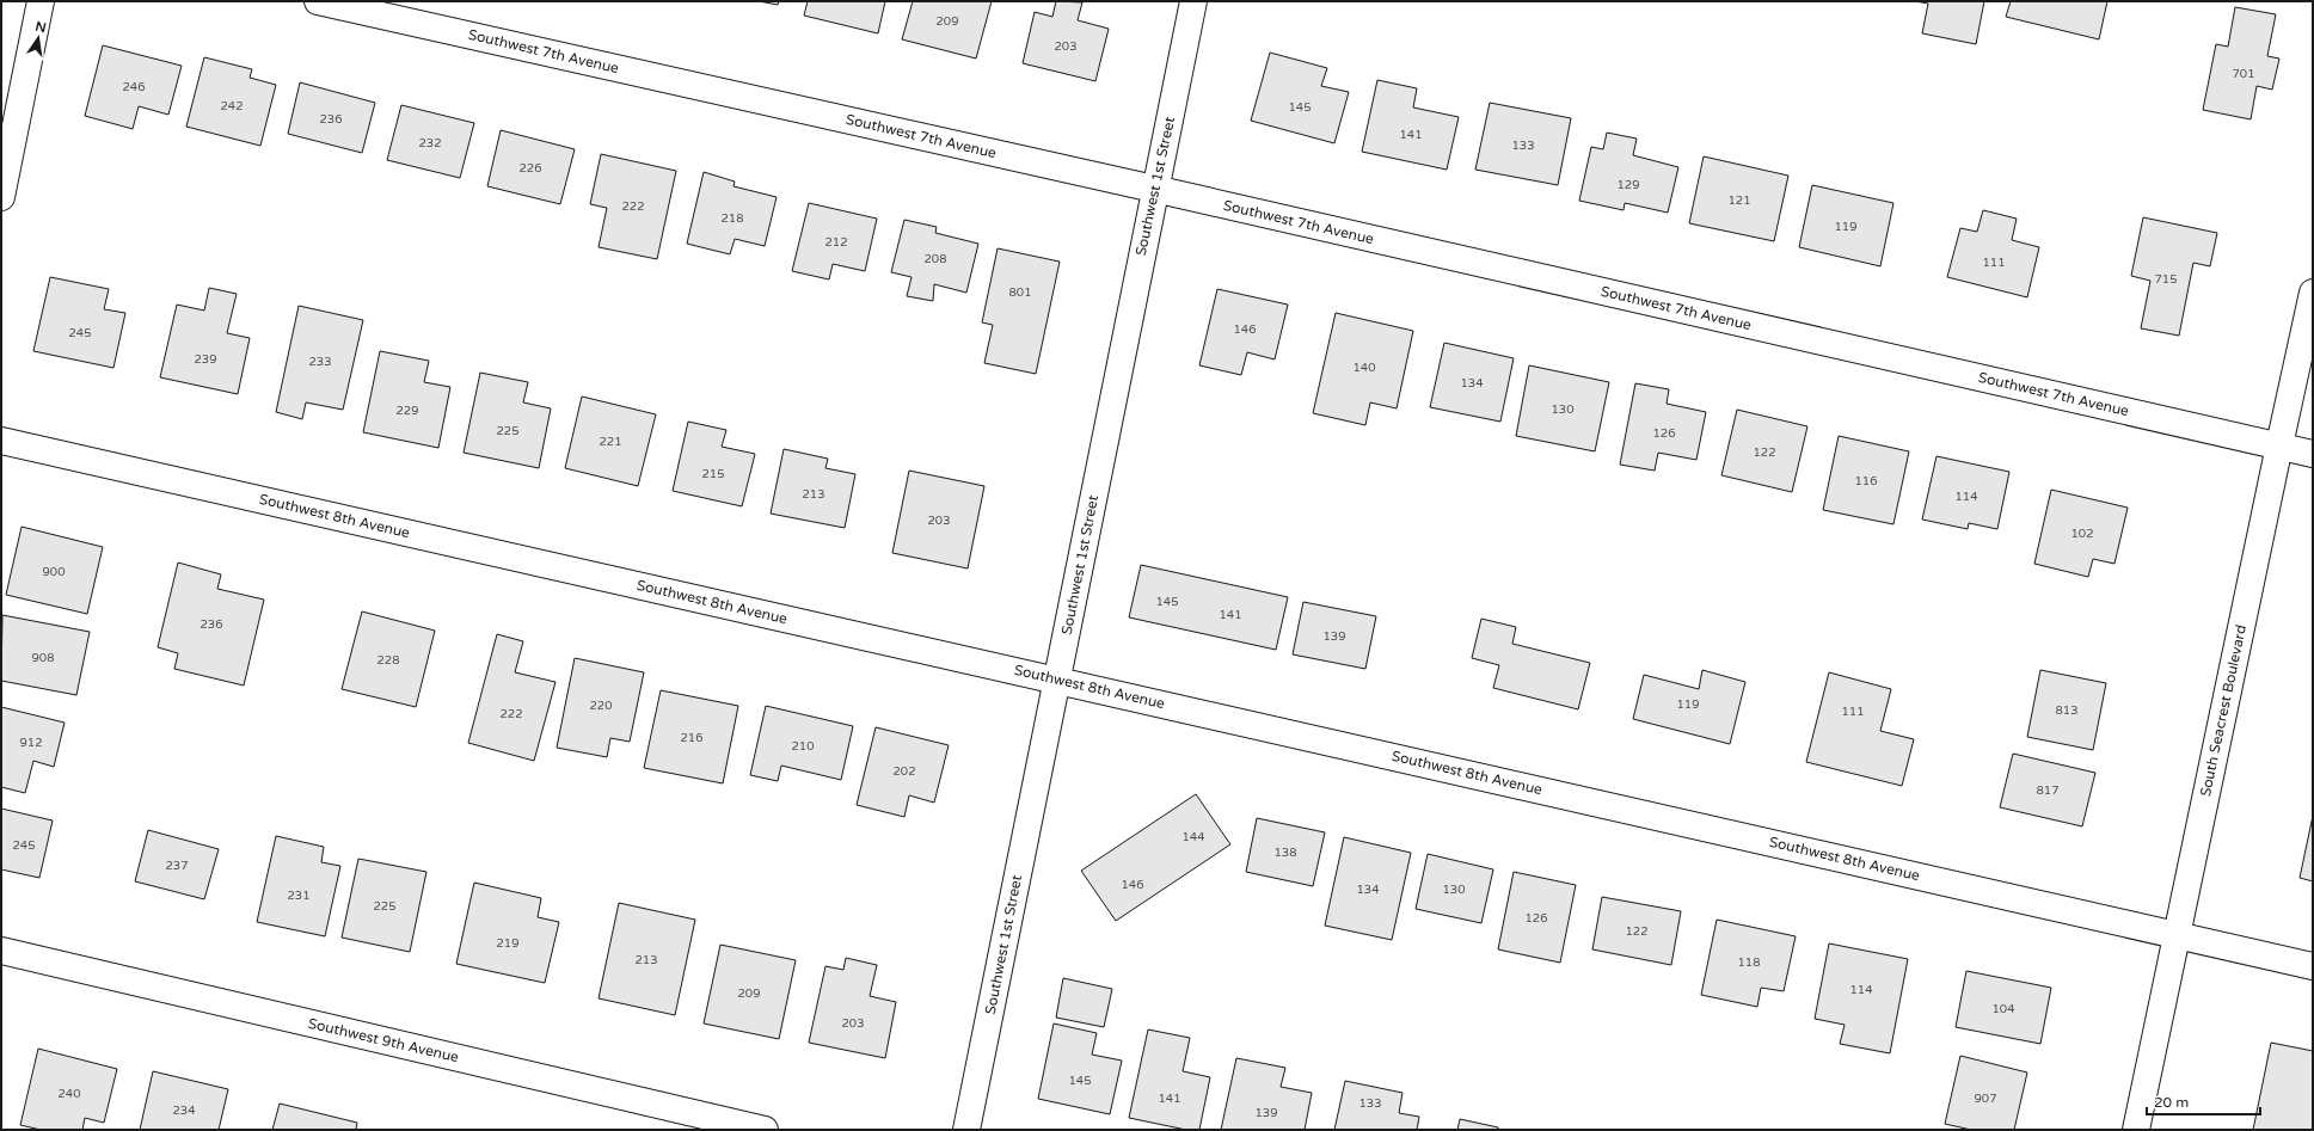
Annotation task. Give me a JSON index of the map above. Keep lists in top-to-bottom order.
{
  "streets": {
    "street": [
      "Southwest 7th Avenue",
      "Southwest 1st Street",
      "Southwest 8th Avenue",
      "South Seacrest Boulevard",
      "Southwest 9th Avenue"
    ]
  },
  "crossings": [
    ["Southwest 7th Avenue", "Southwest 1st Street"],
    ["Southwest 7th Avenue", "South Seacrest Boulevard"],
    ["Southwest 1st Street", "Southwest 8th Avenue"],
    ["Southwest 8th Avenue", "South Seacrest Boulevard"]
  ],
  "house_numbers": [
    "209",
    "203",
    "701",
    "246",
    "242",
    "145",
    "236",
    "141",
    "232",
    "133",
    "226",
    "129",
    "121",
    "222",
    "218",
    "119",
    "212",
    "208",
    "111",
    "715",
    "801",
    "146",
    "245",
    "239",
    "233",
    "140",
    "134",
    "130",
    "229",
    "225",
    "126",
    "221",
    "122",
    "215",
    "116",
    "213",
    "114",
    "203",
    "102",
    "900",
    "145",
    "141",
    "236",
    "139",
    "908",
    "228",
    "119",
    "220",
    "813",
    "111",
    "222",
    "216",
    "912",
    "210",
    "202",
    "817",
    "144",
    "245",
    "138",
    "237",
    "146",
    "134",
    "130",
    "231",
    "225",
    "126",
    "122",
    "219",
    "213",
    "118",
    "114",
    "209",
    "104",
    "203",
    "145",
    "240",
    "141",
    "907",
    "133",
    "234",
    "139"
  ],
  "scale_bar": "20 m",
  "north": "top"
}
